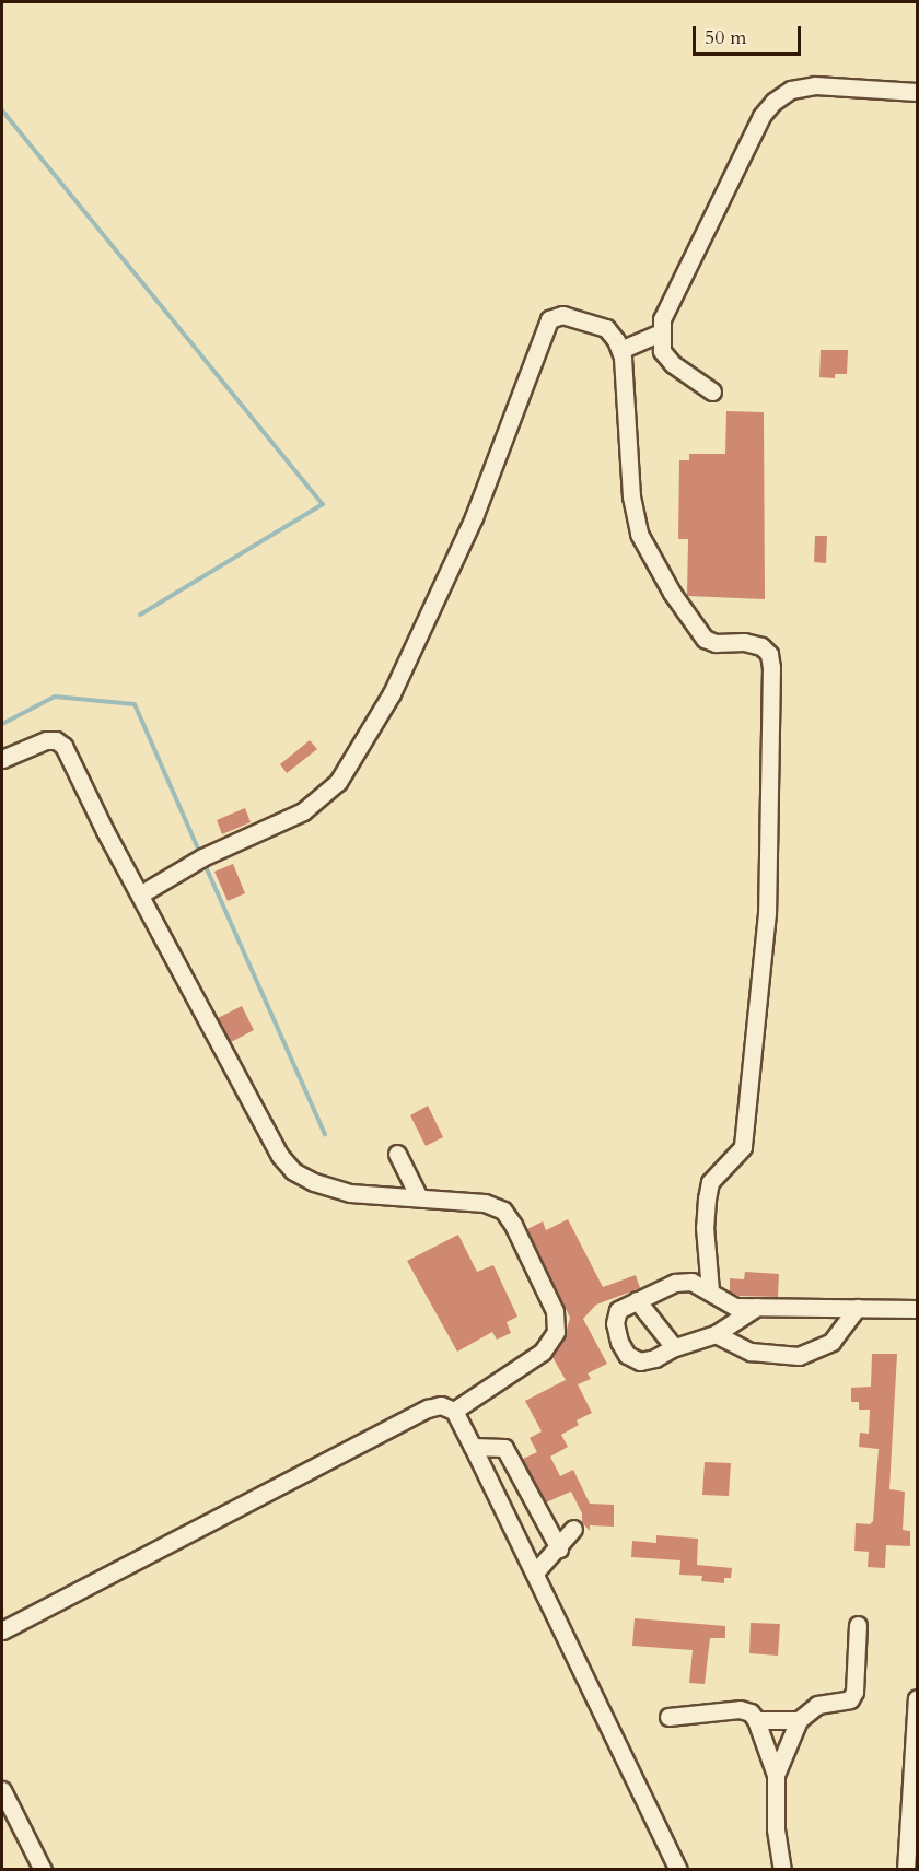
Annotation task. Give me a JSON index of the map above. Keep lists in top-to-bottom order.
{
  "scale_bar": "50 m"
}
